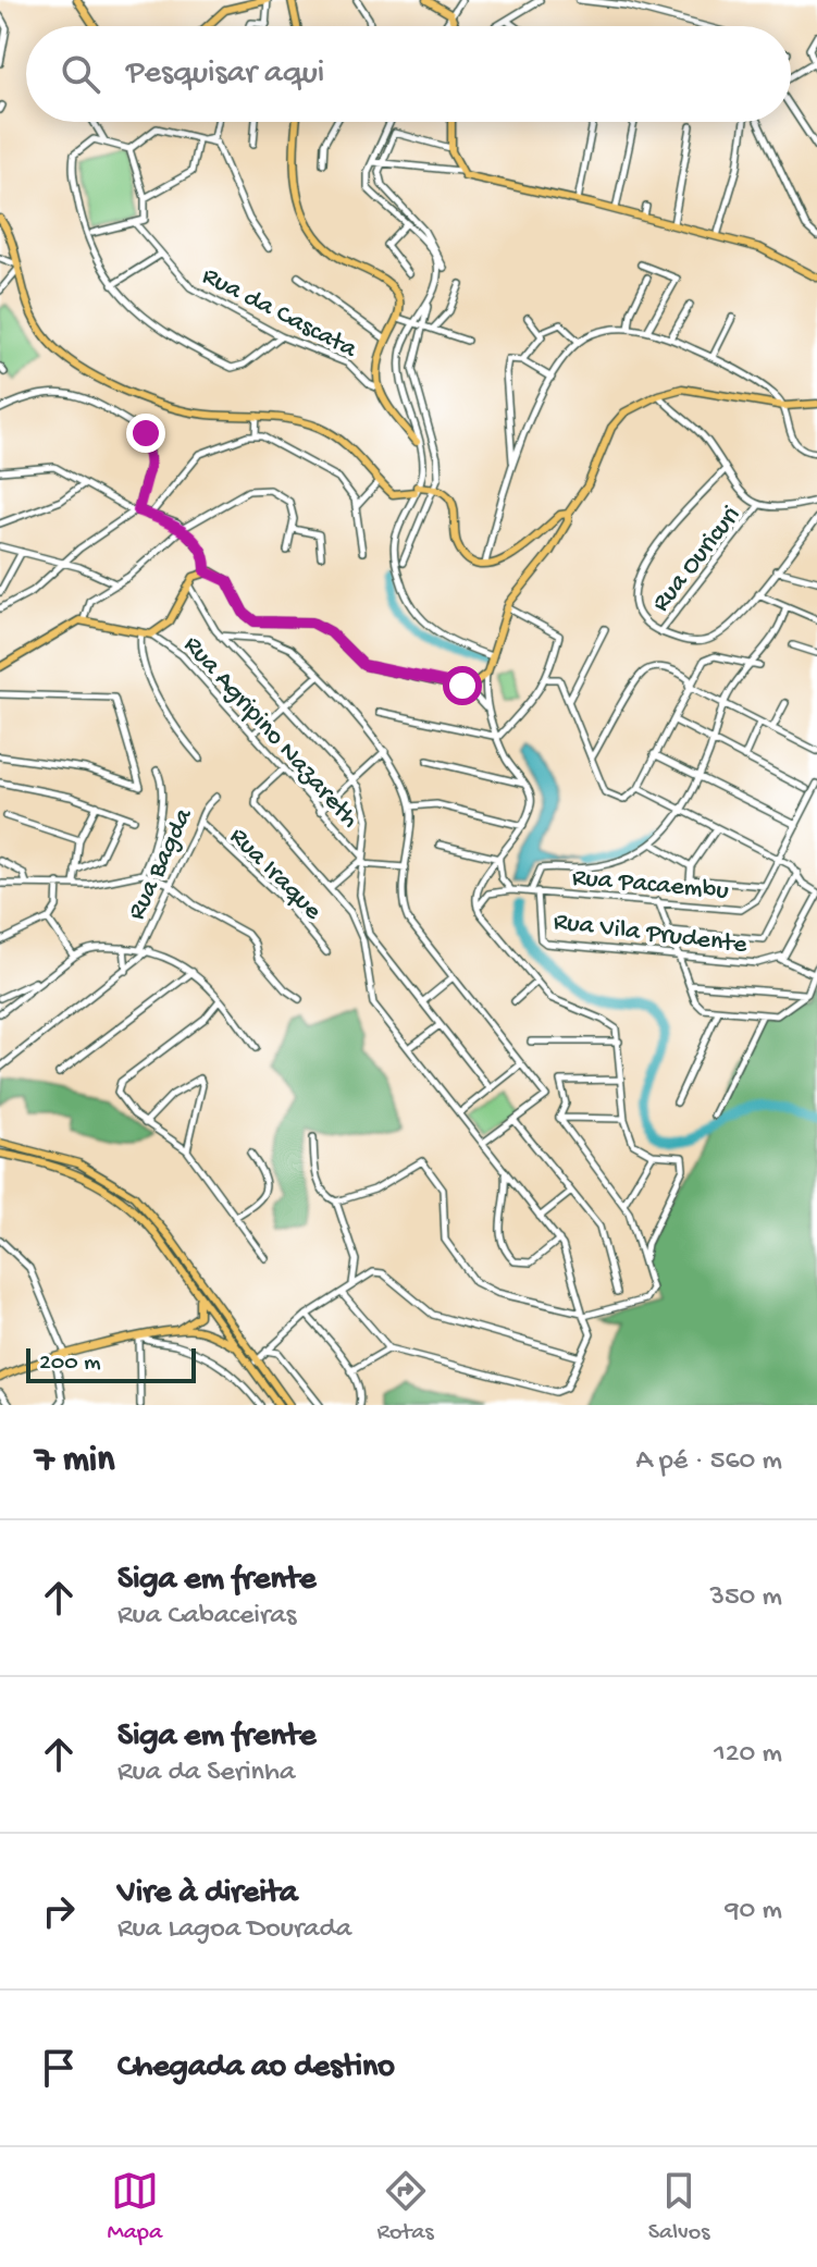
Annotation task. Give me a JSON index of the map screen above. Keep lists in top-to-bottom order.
{
  "streets": {
    "street": [
      "Rua da Cascata",
      "Rua Ouricuri",
      "Rua Agripino Nazareth",
      "Rua Bagda",
      "Rua Iraque",
      "Rua Pacaembu",
      "Rua Vila Prudente"
    ]
  },
  "crossings": [
    ["Rua Bagda", "Rua Iraque"],
    ["Rua Pacaembu", "Rua Vila Prudente"]
  ],
  "scale_bar": "200 m",
  "page": {
    "search": "Pesquisar aqui",
    "scale": "200 m",
    "heading": ["7 min", "A pé · 560 m"],
    "list": [
      ["Siga em frente", "Rua Cabaceiras", "350 m"],
      ["Siga em frente", "Rua da Serinha", "120 m"],
      ["Vire à direita", "Rua Lagoa Dourada", "90 m"],
      "Chegada ao destino"
    ],
    "nav": ["Mapa", "Rotas", "Salvos"]
  }
}
